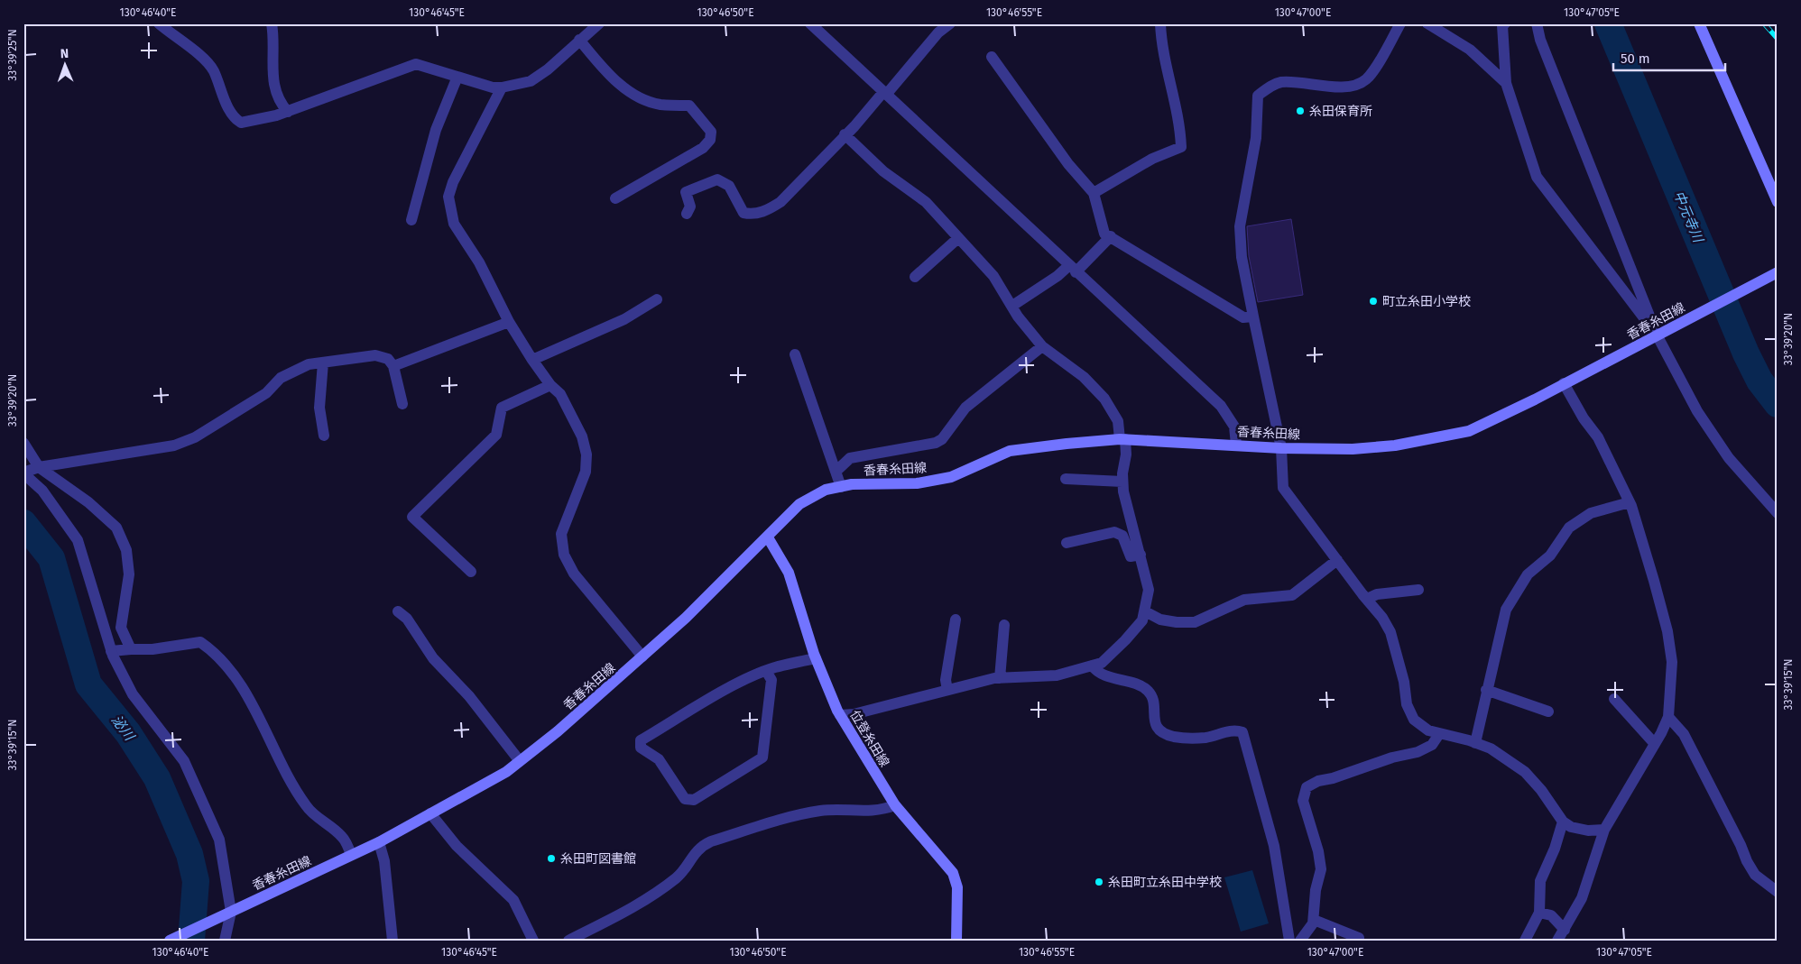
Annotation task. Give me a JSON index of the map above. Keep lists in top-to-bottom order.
{
  "streets": {
    "main road": ["香春糸田線", "位登糸田線"]
  },
  "crossings": [
    ["香春糸田線", "位登糸田線"]
  ],
  "water": ["中元寺川", "泌川"],
  "places": [
    "糸田保育所",
    "町立糸田小学校",
    "糸田町図書館",
    "糸田町立糸田中学校"
  ],
  "scale_bar": "50 m",
  "north": "top",
  "coordinates": [
    "130°46'40\"E",
    "130°46'45\"E",
    "130°46'50\"E",
    "130°46'55\"E",
    "130°47'00\"E",
    "130°47'05\"E",
    "33°39'25\"N",
    "33°39'20\"N",
    "33°39'15\"N"
  ]
}
